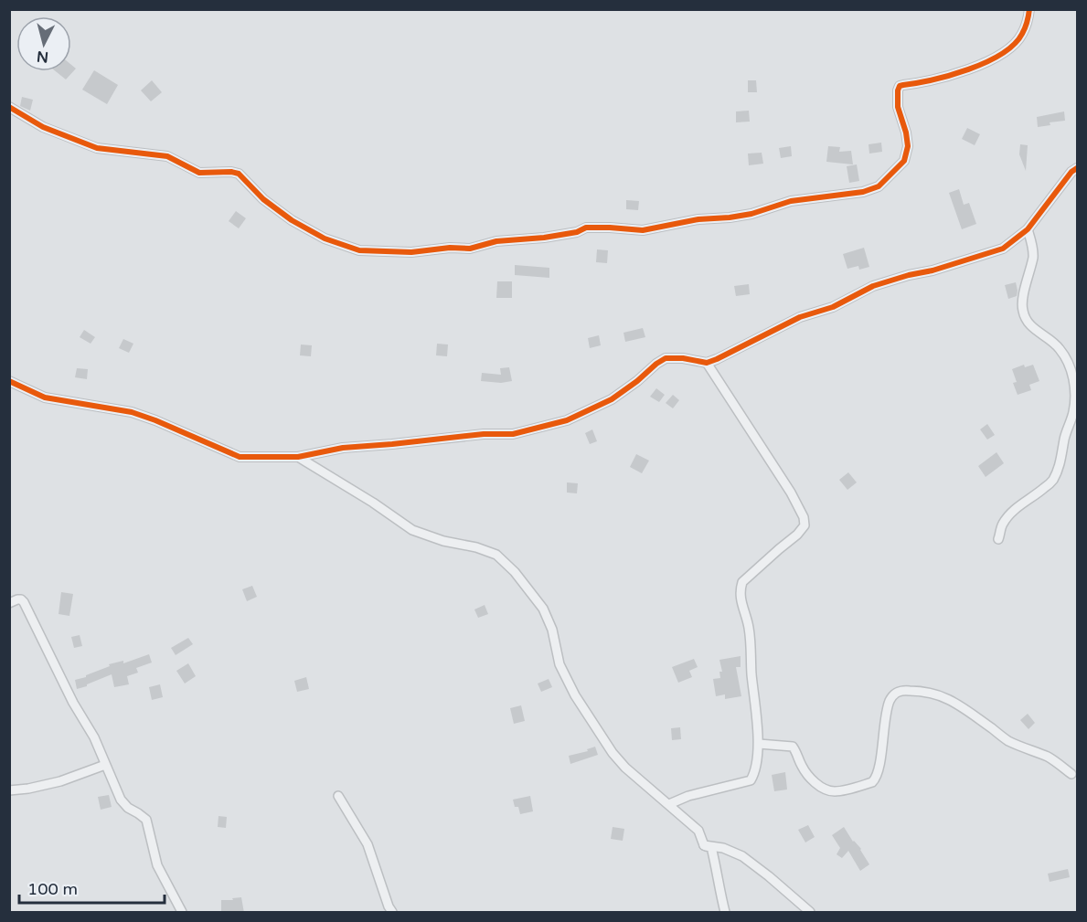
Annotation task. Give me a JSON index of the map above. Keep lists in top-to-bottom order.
{
  "scale_bar": "100 m",
  "north": "bottom"
}
